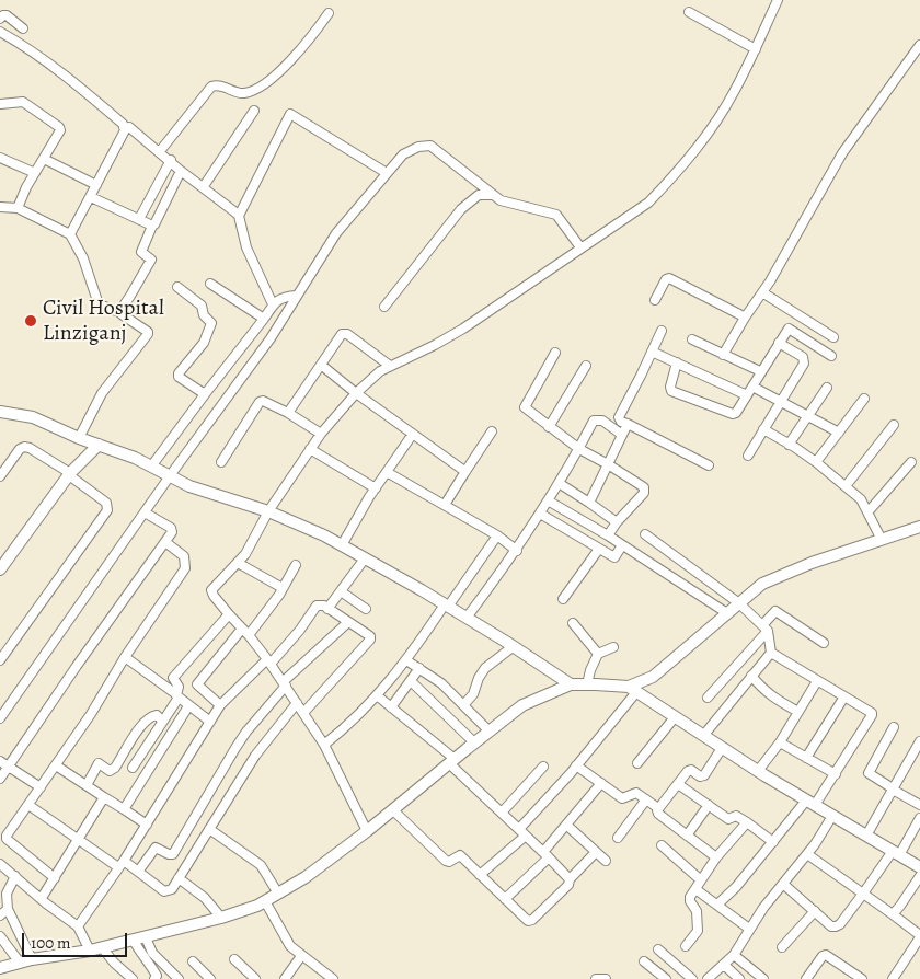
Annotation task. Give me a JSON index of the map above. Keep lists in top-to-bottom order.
{
  "places": ["Civil Hospital Linziganj"],
  "scale_bar": "100 m"
}
